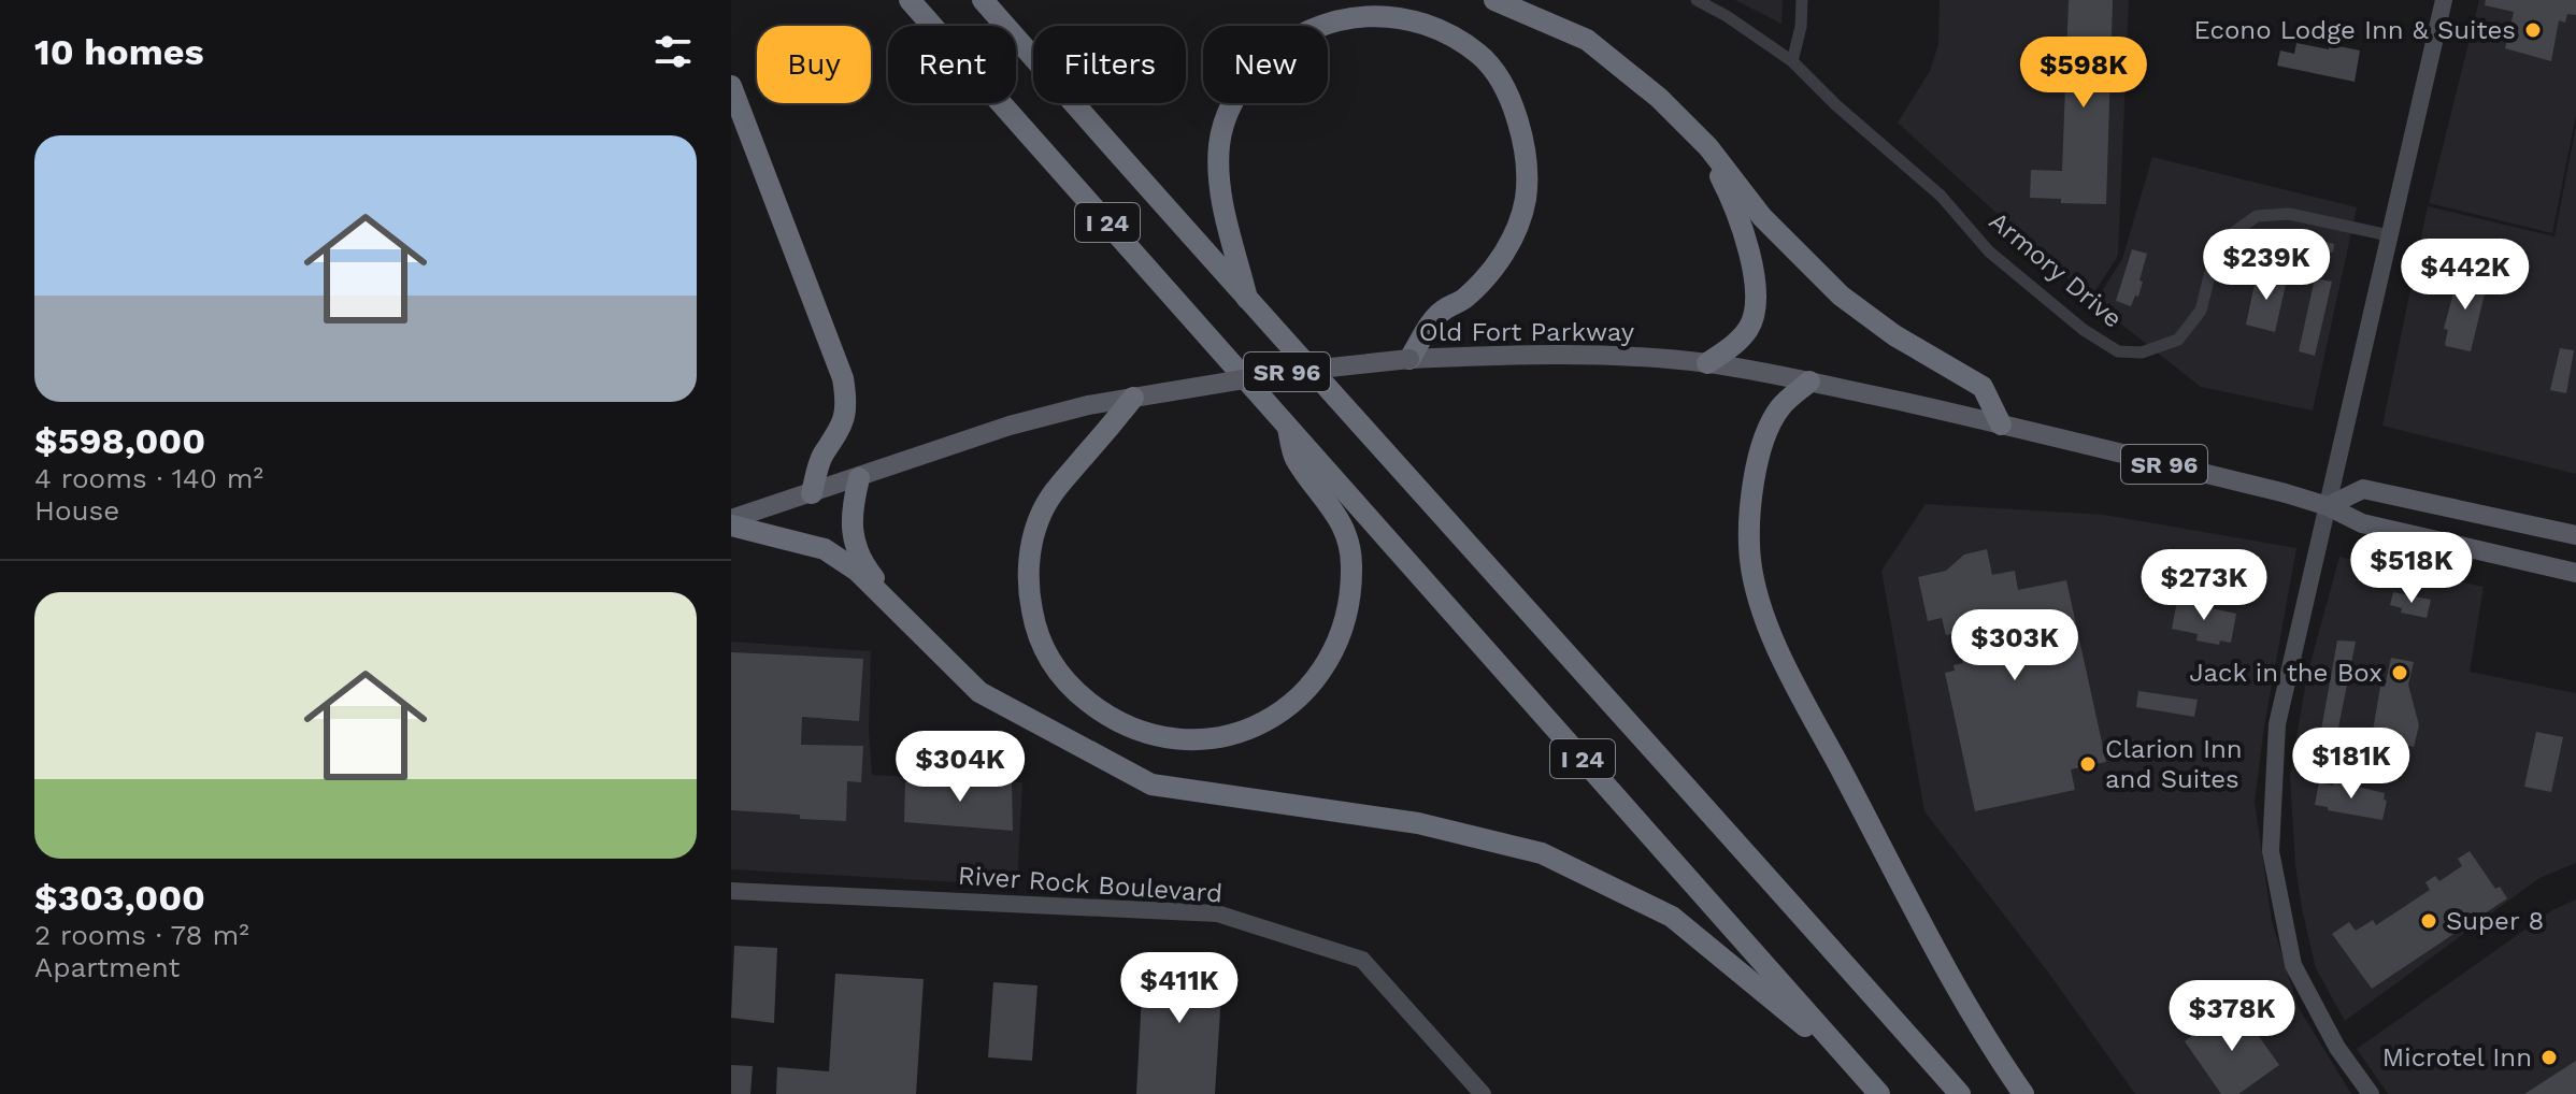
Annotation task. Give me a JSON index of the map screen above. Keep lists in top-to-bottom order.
{
  "streets": {
    "highway": ["I 24"],
    "main road": ["Old Fort Parkway", "SR 96"],
    "street": ["Armory Drive", "River Rock Boulevard"]
  },
  "places": [
    "Econo Lodge Inn & Suites",
    "Jack in the Box",
    "Clarion Inn and Suites",
    "Super 8",
    "Microtel Inn"
  ],
  "page": {
    "heading": "10 homes",
    "chip": [
      "Buy",
      "Rent",
      "Filters",
      "New"
    ],
    "price": [
      "$598K",
      "$239K",
      "$442K",
      "$518K",
      "$273K",
      "$303K",
      "$181K",
      "$304K",
      "$411K",
      "$378K"
    ],
    "list": [
      {
        "name": "$598,000",
        "note": "4 rooms · 140 m² · House"
      },
      {
        "name": "$303,000",
        "note": "2 rooms · 78 m² · Apartment"
      }
    ]
  }
}
